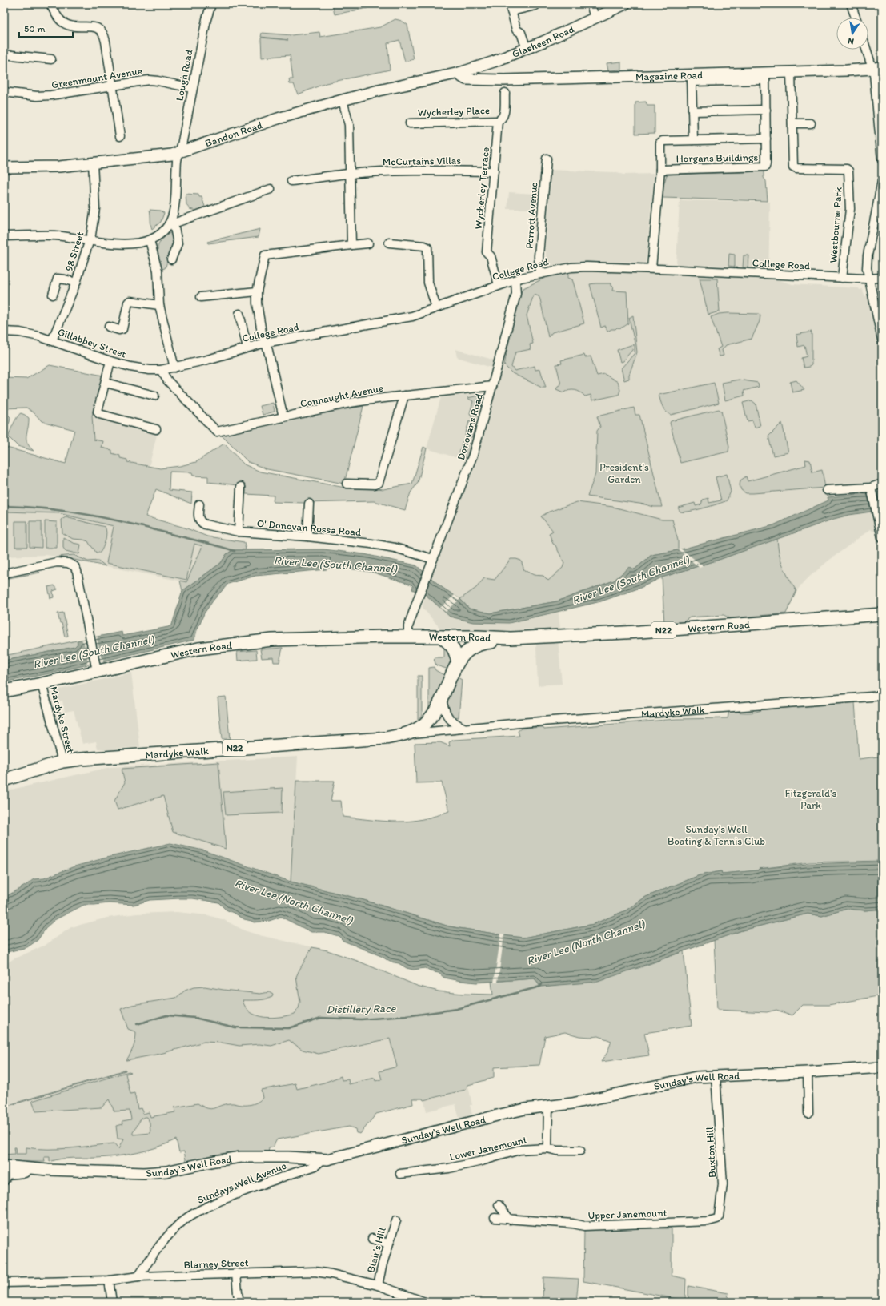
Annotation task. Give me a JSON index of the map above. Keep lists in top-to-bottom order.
{
  "streets": {
    "highway": ["Western Road", "N22", "Mardyke Walk"],
    "main road": [
      "Glasheen Road",
      "Magazine Road",
      "Bandon Road",
      "Sunday's Well Road"
    ],
    "street": [
      "Lough Road",
      "Greenmount Avenue",
      "Wycherley Place",
      "Horgans Buildings",
      "McCurtains Villas",
      "Wycherley Terrace",
      "Perrott Avenue",
      "Westbourne Park",
      "98 Street",
      "College Road",
      "Gillabbey Street",
      "Connaught Avenue",
      "Donovans Road",
      "O' Donovan Rossa Road",
      "Mardyke Street",
      "Lower Janemount",
      "Buxton Hill",
      "Sundays Well Avenue",
      "Upper Janemount",
      "Blair's Hill",
      "Blarney Street"
    ]
  },
  "crossings": [
    ["Glasheen Road", "Magazine Road"],
    ["Glasheen Road", "Bandon Road"],
    ["Lough Road", "Greenmount Avenue"],
    ["Lough Road", "Bandon Road"],
    ["Magazine Road", "Bandon Road"],
    ["Magazine Road", "Horgans Buildings"],
    ["Magazine Road", "Westbourne Park"],
    ["Wycherley Place", "Wycherley Terrace"],
    ["Bandon Road", "98 Street"],
    ["Horgans Buildings", "College Road"],
    ["McCurtains Villas", "Wycherley Terrace"],
    ["Wycherley Terrace", "College Road"],
    ["Perrott Avenue", "College Road"],
    ["Westbourne Park", "College Road"],
    ["98 Street", "Gillabbey Street"],
    ["College Road", "Gillabbey Street"],
    ["College Road", "Donovans Road"],
    ["Gillabbey Street", "Connaught Avenue"],
    ["Connaught Avenue", "Donovans Road"],
    ["Donovans Road", "O' Donovan Rossa Road"],
    ["Donovans Road", "Western Road"],
    ["Western Road", "N22"],
    ["Western Road", "Mardyke Street"],
    ["N22", "Mardyke Walk"],
    ["N22", "Mardyke Street"],
    ["Mardyke Walk", "Mardyke Street"],
    ["Sunday's Well Road", "Buxton Hill"],
    ["Sunday's Well Road", "Sundays Well Avenue"],
    ["Buxton Hill", "Upper Janemount"],
    ["Sundays Well Avenue", "Blarney Street"],
    ["Blair's Hill", "Blarney Street"]
  ],
  "water": ["River Lee (South Channel)", "River Lee (North Channel)", "Distillery Race"],
  "parks": ["President's Garden", "Fitzgerald's Park", "Sunday's Well Boating & Tennis Club"],
  "scale_bar": "50 m",
  "north": "bottom"
}
